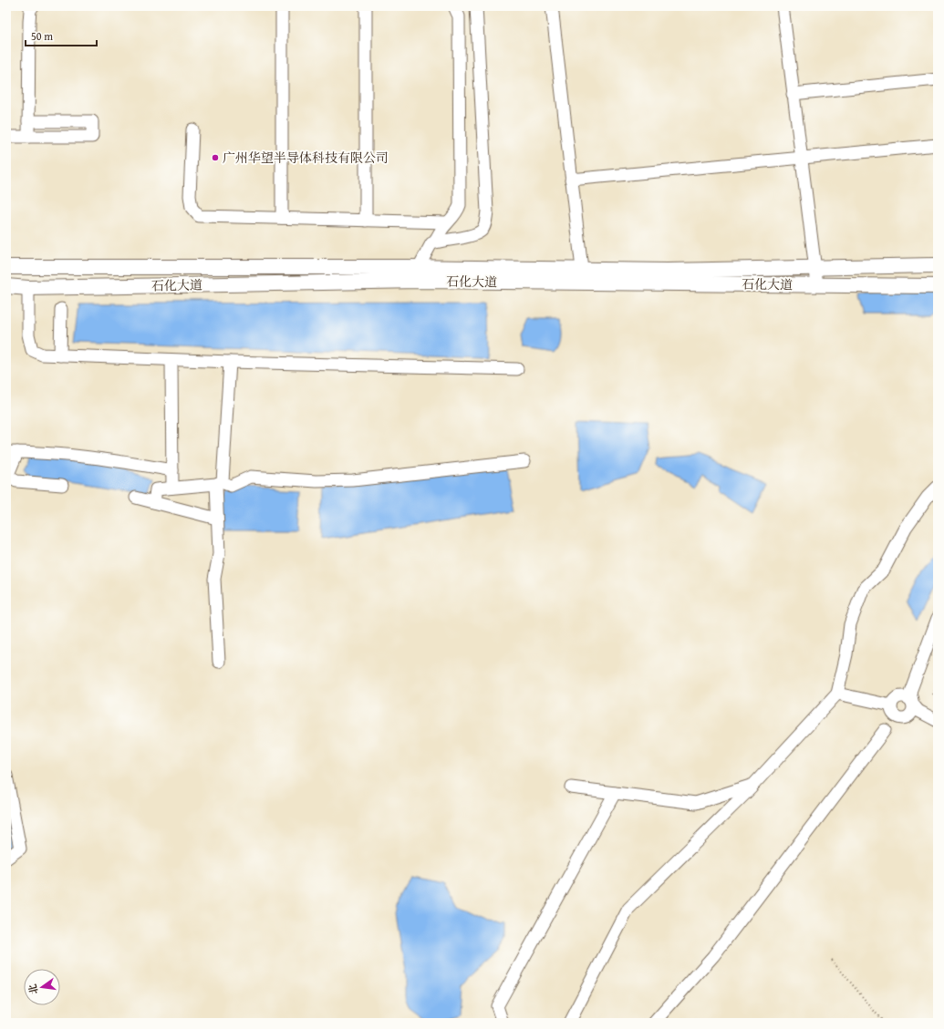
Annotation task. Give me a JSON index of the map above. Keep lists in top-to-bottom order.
{
  "streets": {
    "main road": ["石化大道"]
  },
  "places": ["广州华望半导体科技有限公司"],
  "scale_bar": "50 m",
  "north": "left"
}
